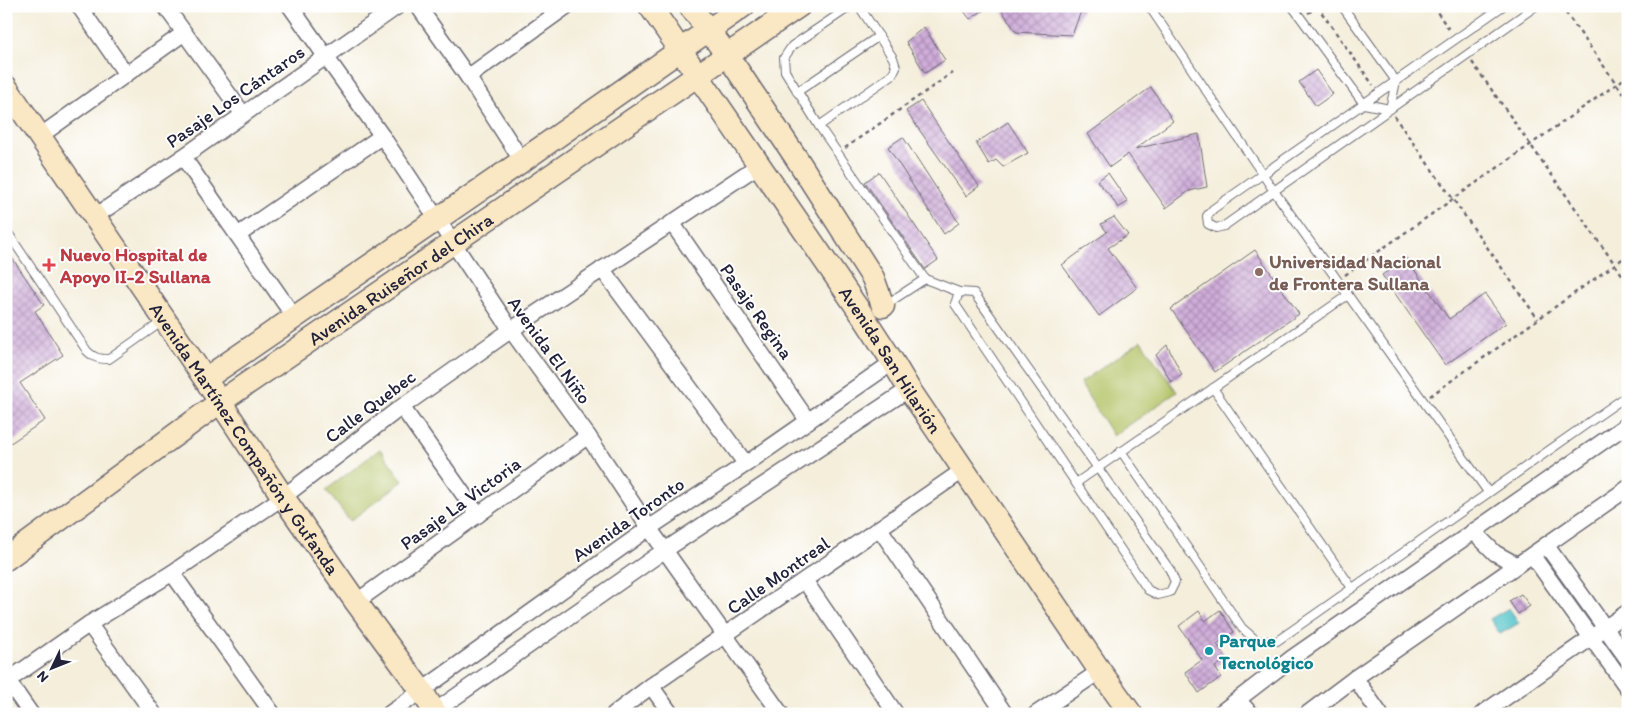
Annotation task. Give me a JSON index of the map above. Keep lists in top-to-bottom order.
{
  "streets": {
    "street": [
      "Pasaje Los Cántaros",
      "Avenida Ruiseñor del Chira",
      "Pasaje Regina",
      "Avenida El Niño",
      "Avenida San Hilarión",
      "Calle Quebec",
      "Avenida Martínez Compañón y Gufanda",
      "Pasaje La Victoria",
      "Avenida Toronto",
      "Calle Montreal"
    ]
  },
  "crossings": [
    ["Pasaje Los Cántaros", "Avenida El Niño"],
    ["Pasaje Los Cántaros", "Avenida Martínez Compañón y Gufanda"],
    ["Avenida Ruiseñor del Chira", "Avenida El Niño"],
    ["Avenida Ruiseñor del Chira", "Avenida San Hilarión"],
    ["Avenida Ruiseñor del Chira", "Avenida Martínez Compañón y Gufanda"],
    ["Pasaje Regina", "Calle Quebec"],
    ["Pasaje Regina", "Avenida Toronto"],
    ["Avenida El Niño", "Calle Quebec"],
    ["Avenida El Niño", "Pasaje La Victoria"],
    ["Avenida El Niño", "Avenida Toronto"],
    ["Avenida El Niño", "Calle Montreal"],
    ["Avenida San Hilarión", "Calle Quebec"],
    ["Avenida San Hilarión", "Avenida Toronto"],
    ["Avenida San Hilarión", "Calle Montreal"],
    ["Calle Quebec", "Avenida Martínez Compañón y Gufanda"],
    ["Avenida Martínez Compañón y Gufanda", "Pasaje La Victoria"],
    ["Avenida Martínez Compañón y Gufanda", "Avenida Toronto"]
  ],
  "places": {
    "health": ["Nuevo Hospital de Apoyo II-2 Sullana"],
    "other": ["Universidad Nacional de Frontera Sullana", "Parque Tecnológico"]
  },
  "north": "bottom left"
}
